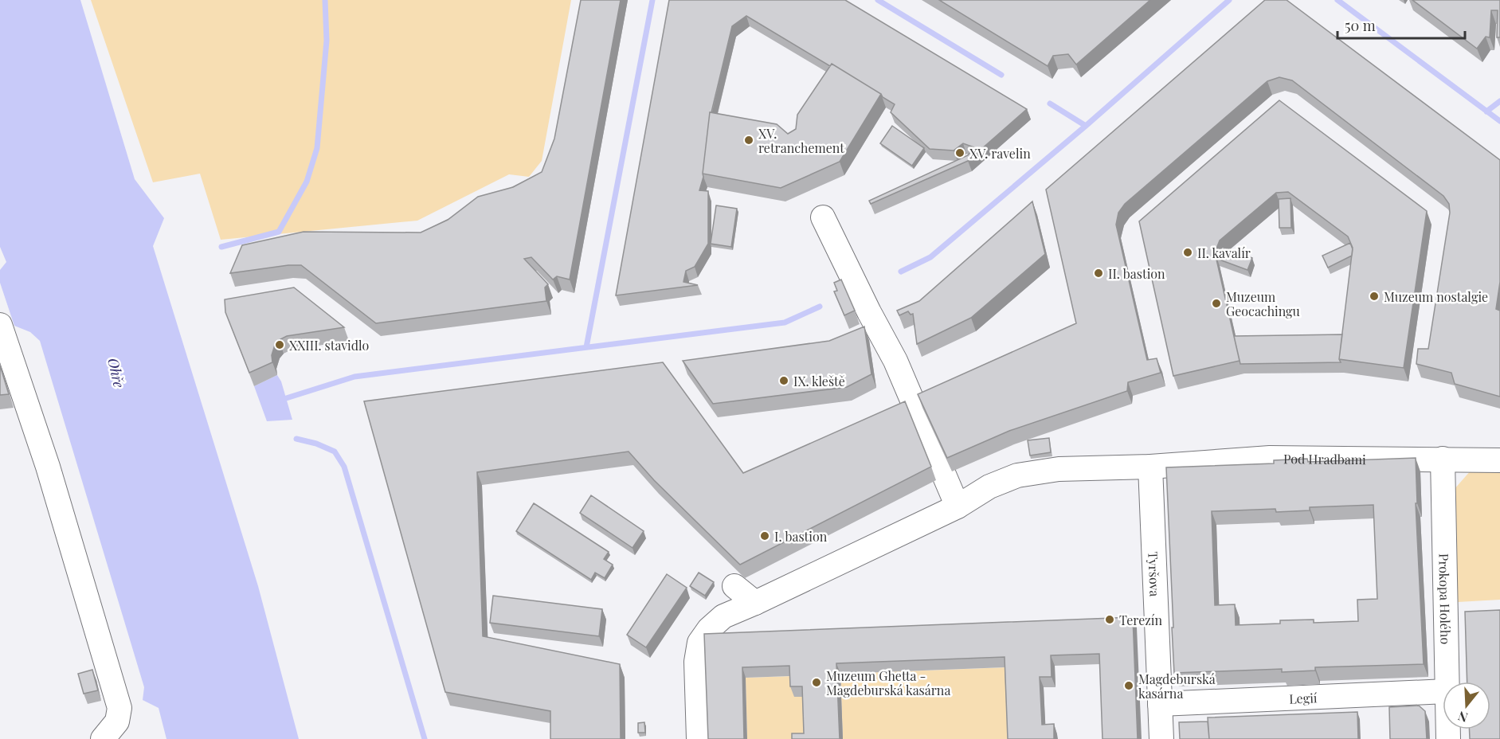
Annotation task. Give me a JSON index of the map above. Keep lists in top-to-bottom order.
{
  "streets": {
    "street": [
      "Pod Hradbami",
      "Tyršova",
      "Prokopa Holého",
      "Legií"
    ]
  },
  "crossings": [
    ["Pod Hradbami", "Tyršova"],
    ["Pod Hradbami", "Prokopa Holého"],
    ["Tyršova", "Legií"]
  ],
  "water": ["Ohře"],
  "places": [
    "XV. retranchement",
    "XV. ravelin",
    "II. kavalír",
    "II. bastion",
    "Muzeum nostalgie",
    "Muzeum Geocachingu",
    "XXIII. stavidlo",
    "IX. kleště",
    "I. bastion",
    "Terezín",
    "Muzeum Ghetta - Magdeburská kasárna",
    "Magdeburská kasárna"
  ],
  "scale_bar": "50 m",
  "north": "bottom"
}
